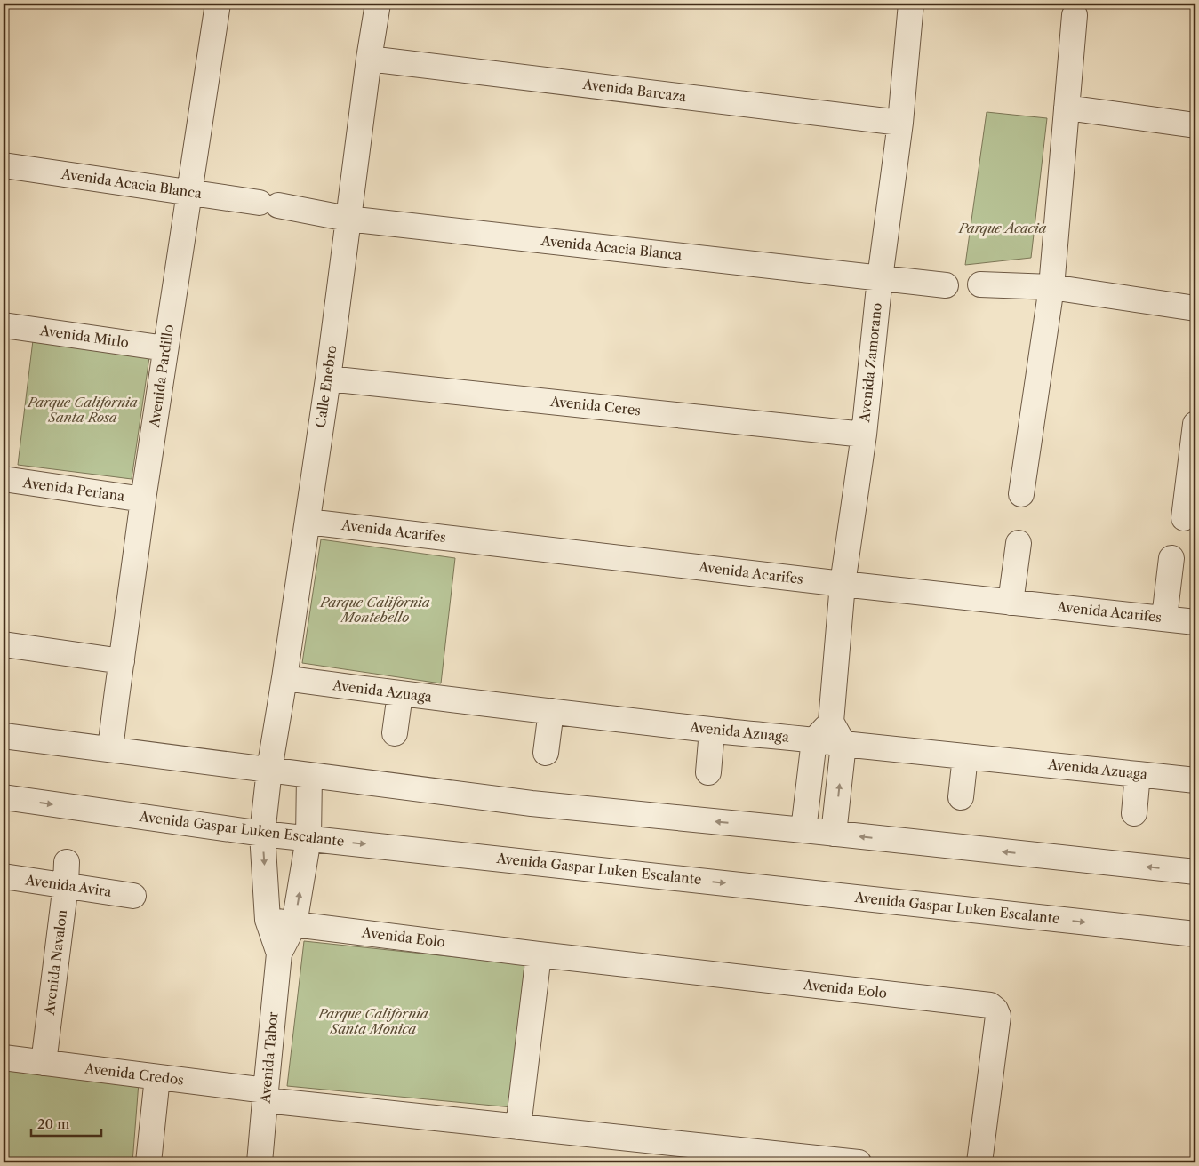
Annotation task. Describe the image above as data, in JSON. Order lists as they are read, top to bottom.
{
  "streets": {
    "street": [
      "Avenida Barcaza",
      "Avenida Acacia Blanca",
      "Avenida Mirlo",
      "Avenida Zamorano",
      "Avenida Pardillo",
      "Calle Enebro",
      "Avenida Ceres",
      "Avenida Periana",
      "Avenida Acarifes",
      "Avenida Azuaga",
      "Avenida Gaspar Luken Escalante",
      "Avenida Avira",
      "Avenida Eolo",
      "Avenida Navalon",
      "Avenida Tabor",
      "Avenida Credos"
    ]
  },
  "crossings": [
    ["Avenida Barcaza", "Avenida Zamorano"],
    ["Avenida Barcaza", "Calle Enebro"],
    ["Avenida Acacia Blanca", "Avenida Zamorano"],
    ["Avenida Acacia Blanca", "Avenida Pardillo"],
    ["Avenida Acacia Blanca", "Calle Enebro"],
    ["Avenida Mirlo", "Avenida Pardillo"],
    ["Avenida Zamorano", "Avenida Ceres"],
    ["Avenida Zamorano", "Avenida Acarifes"],
    ["Avenida Pardillo", "Avenida Periana"],
    ["Calle Enebro", "Avenida Ceres"],
    ["Calle Enebro", "Avenida Acarifes"],
    ["Calle Enebro", "Avenida Azuaga"],
    ["Calle Enebro", "Avenida Tabor"],
    ["Avenida Gaspar Luken Escalante", "Avenida Tabor"],
    ["Avenida Avira", "Avenida Navalon"],
    ["Avenida Eolo", "Avenida Tabor"],
    ["Avenida Navalon", "Avenida Credos"],
    ["Avenida Tabor", "Avenida Credos"]
  ],
  "parks": [
    "Parque Acacia",
    "Parque California Santa Rosa",
    "Parque California Montebello",
    "Parque California Santa Monica"
  ],
  "scale_bar": "20 m"
}
